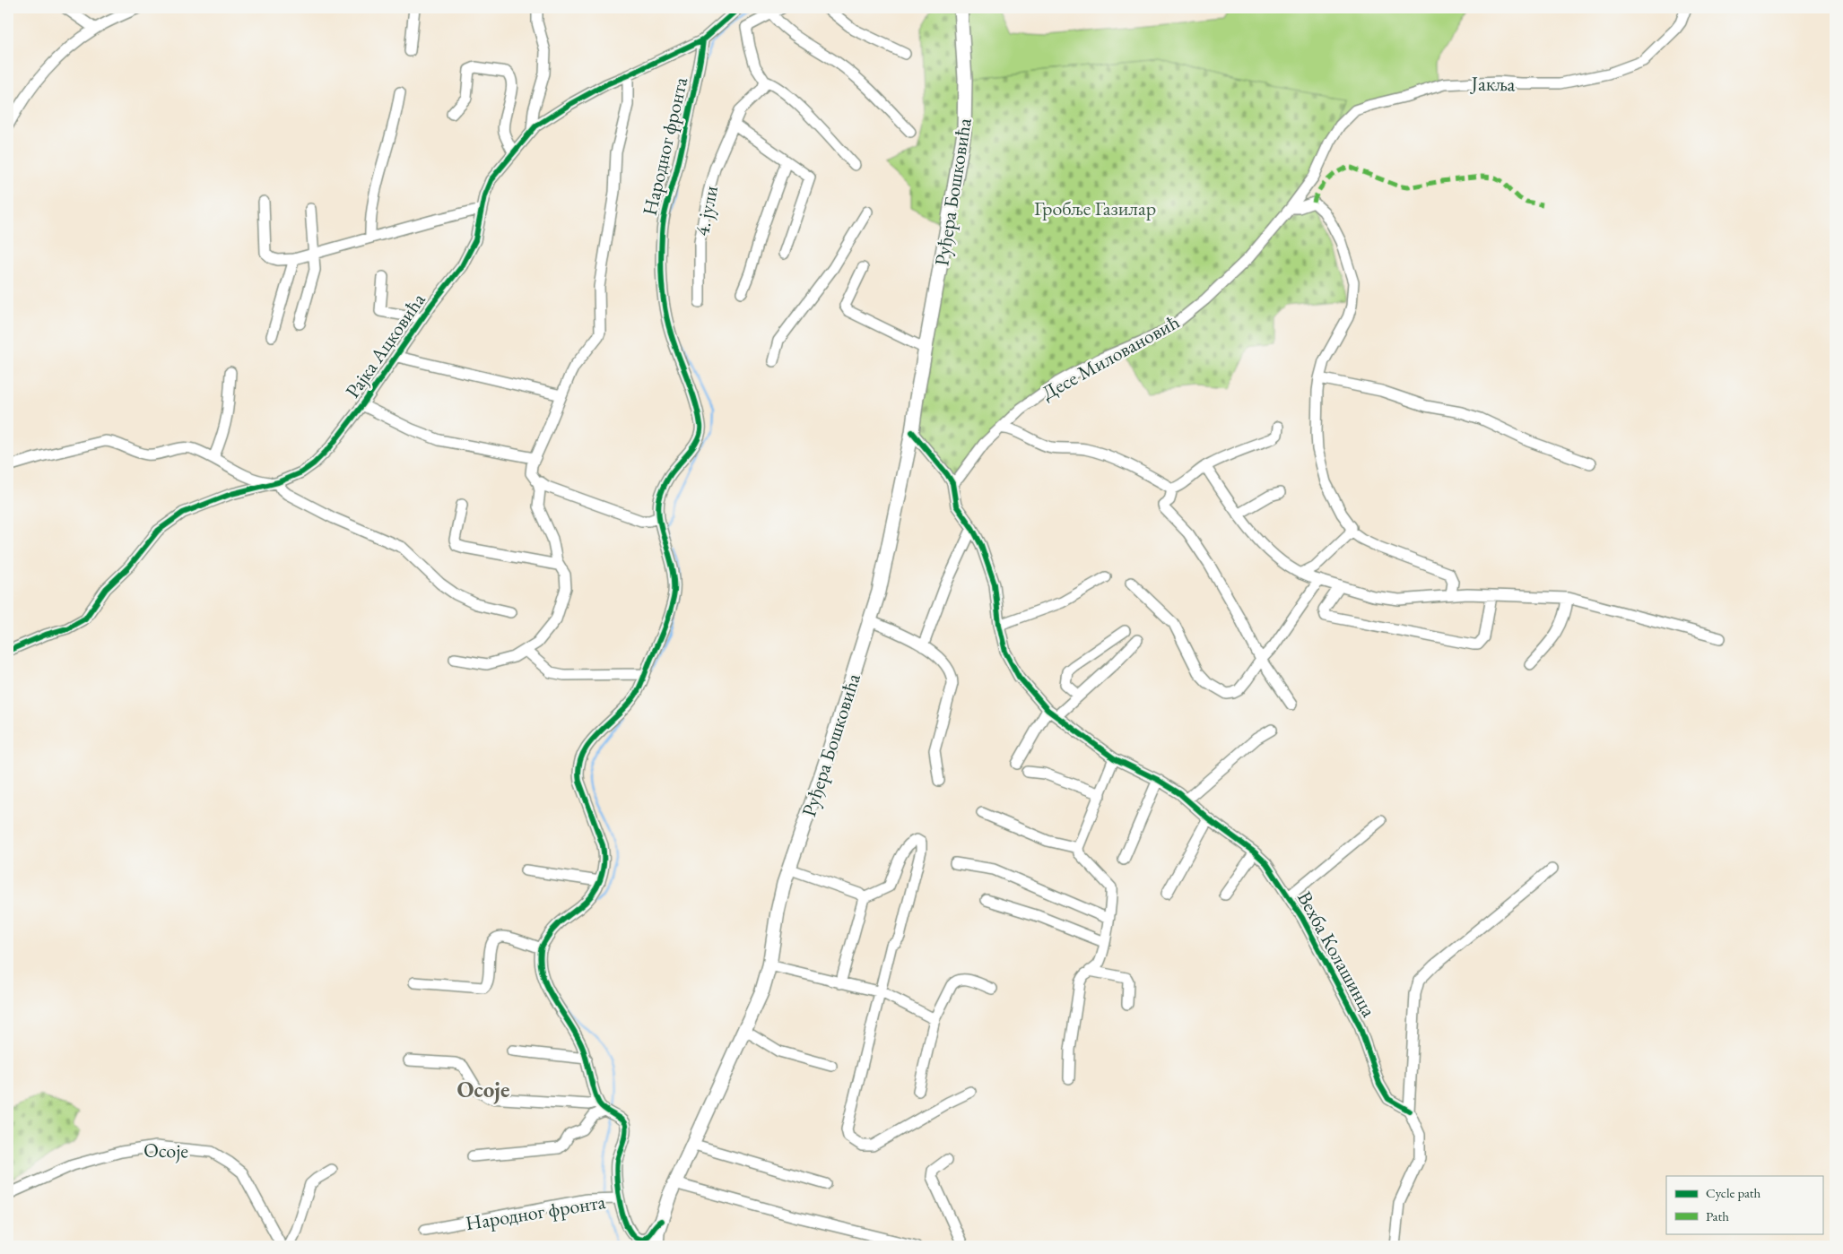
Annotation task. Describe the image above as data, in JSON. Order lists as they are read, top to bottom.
{
  "streets": {
    "main road": ["Руђера Бошковића"],
    "street": [
      "Јакља",
      "Народног фронта",
      "4. јули",
      "Рајка Ацковића",
      "Десе Миловановић",
      "Вехба Колашинца",
      "Осоје"
    ]
  },
  "crossings": [
    ["Јакља", "Десе Миловановић"],
    ["Народног фронта", "Руђера Бошковића"],
    ["Народног фронта", "Рајка Ацковића"],
    ["Десе Миловановић", "Вехба Колашинца"]
  ],
  "districts": ["Осоје"],
  "parks": ["Гробље Газилар"],
  "legend": ["Cycle path", "Path"]
}
